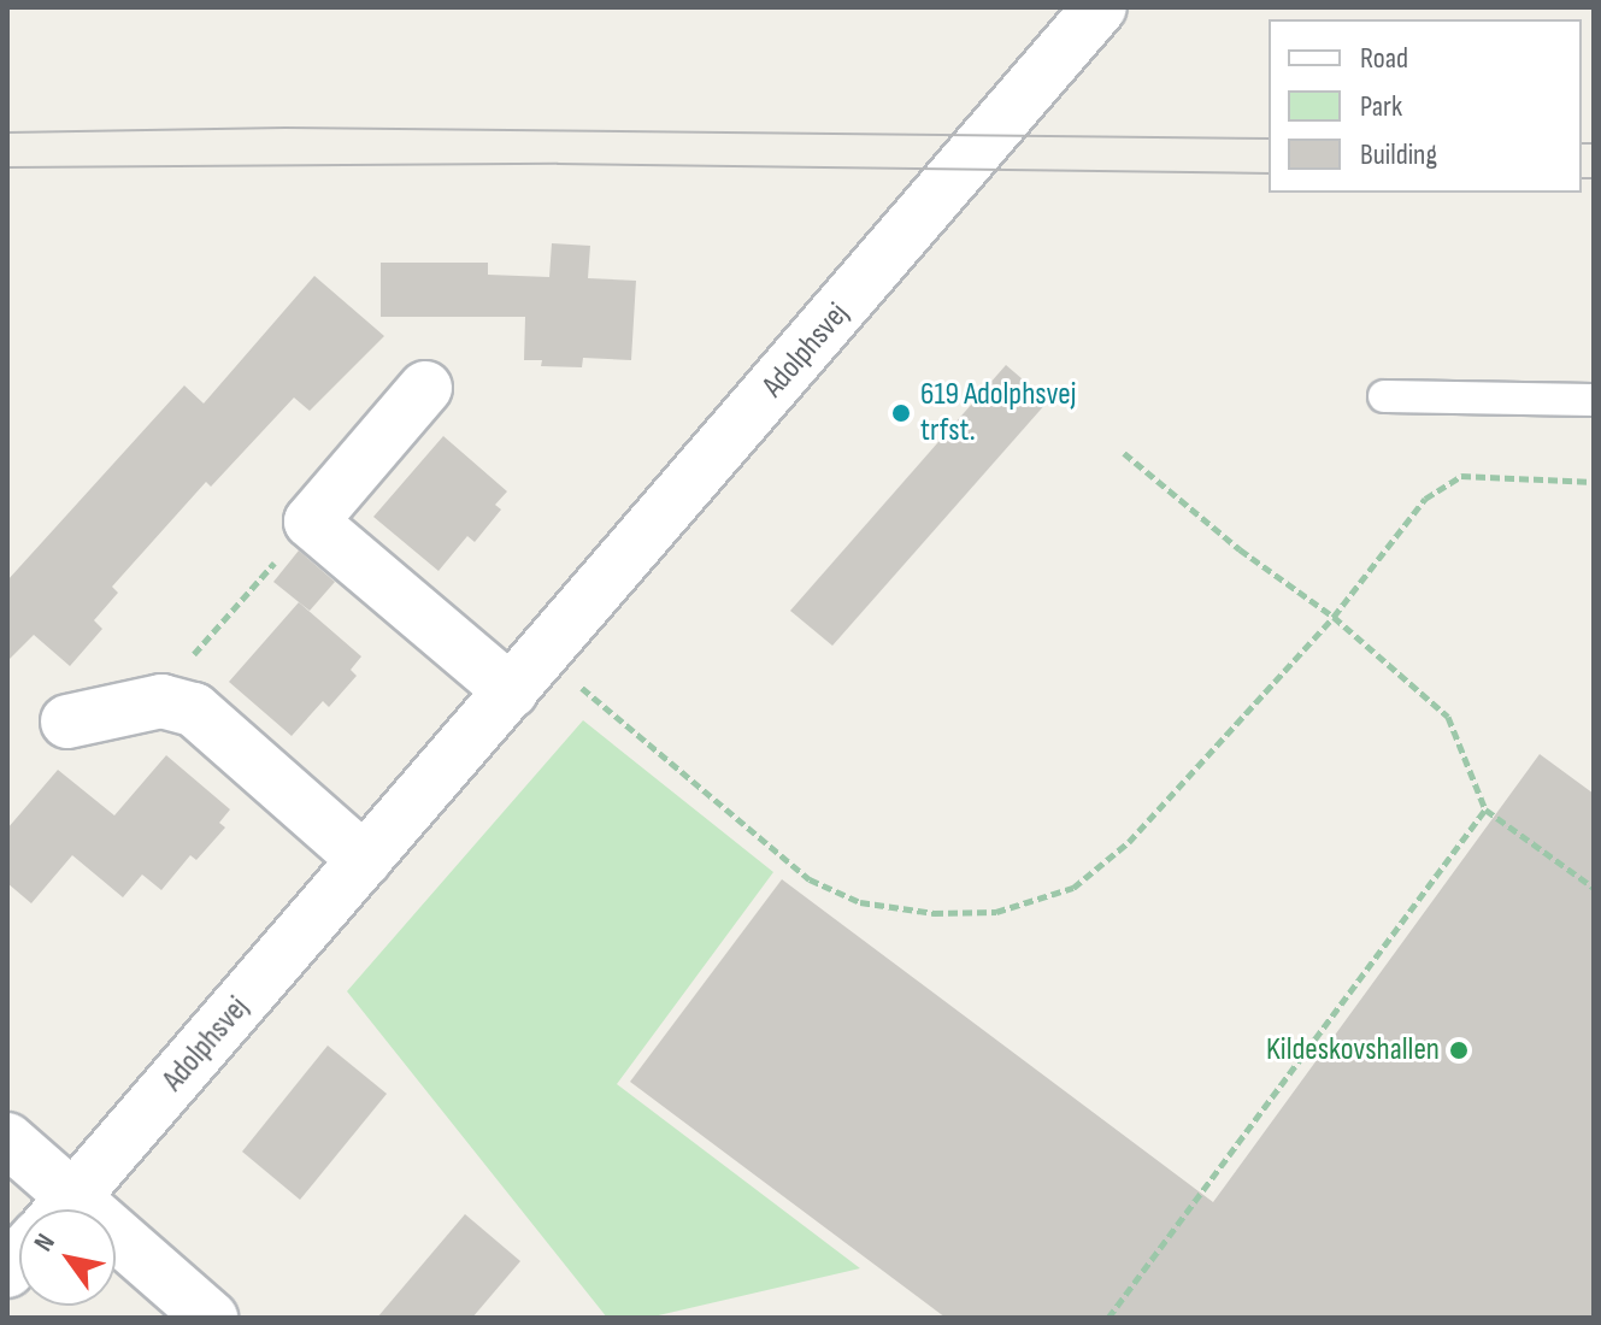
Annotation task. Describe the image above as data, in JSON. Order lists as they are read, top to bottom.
{
  "streets": {
    "street": ["Adolphsvej"]
  },
  "places": ["619 Adolphsvej trfst.", "Kildeskovshallen"],
  "legend": ["Road", "Park", "Building"],
  "north": "top left"
}
